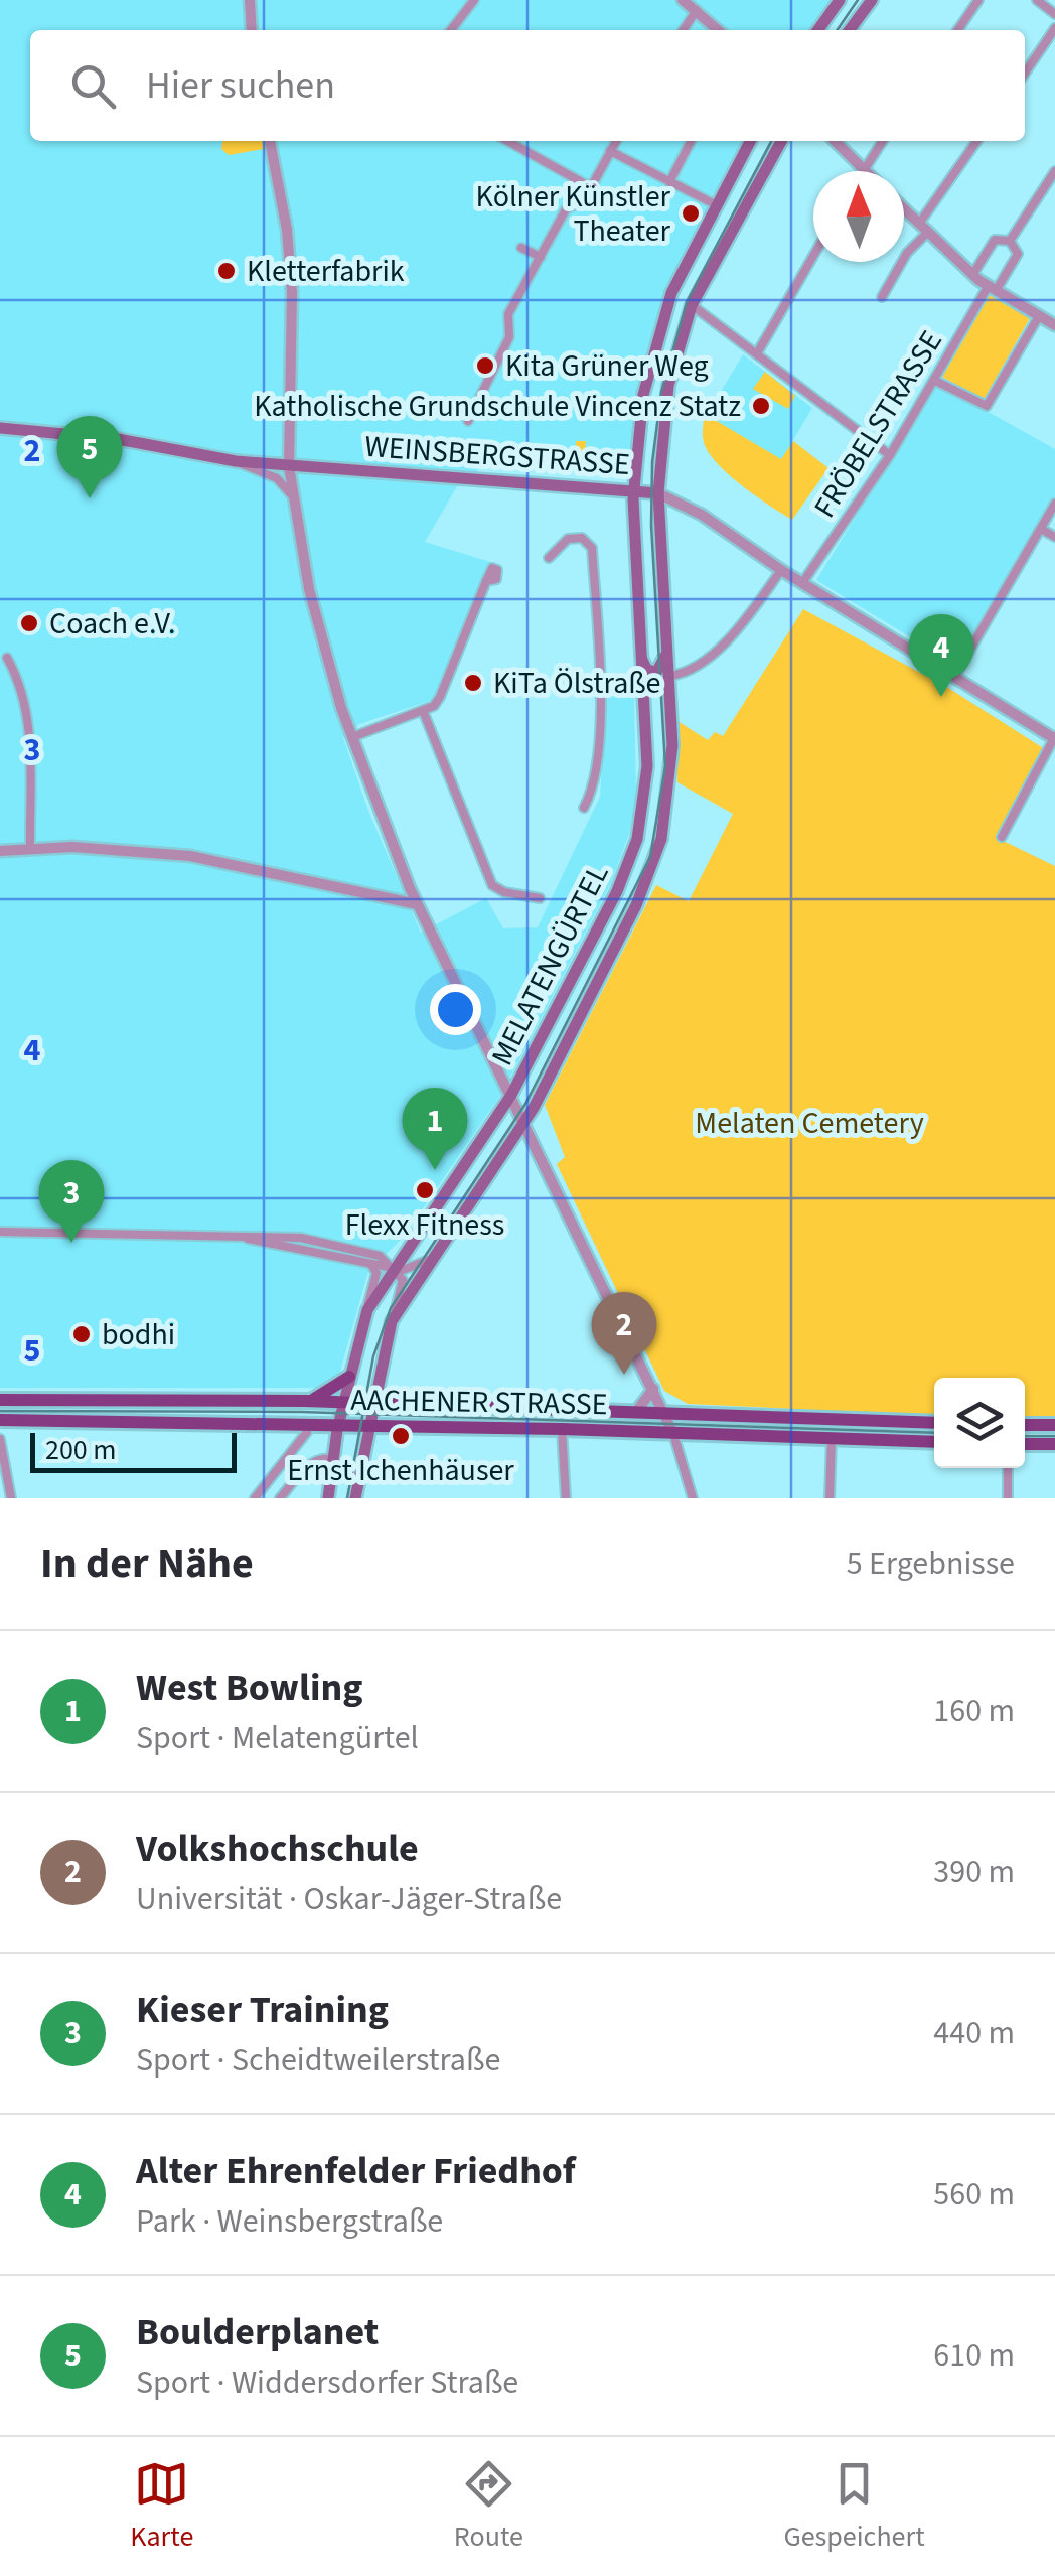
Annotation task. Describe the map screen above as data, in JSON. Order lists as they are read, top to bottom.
{
  "streets": {
    "main road": ["WEINSBERGSTRASSE", "MELATENGÜRTEL", "AACHENER STRASSE"],
    "street": ["FRÖBELSTRASSE"]
  },
  "crossings": [
    ["FRÖBELSTRASSE", "WEINSBERGSTRASSE"],
    ["WEINSBERGSTRASSE", "MELATENGÜRTEL"],
    ["MELATENGÜRTEL", "AACHENER STRASSE"]
  ],
  "parks": ["Melaten Cemetery"],
  "places": [
    "Kölner Künstler Theater",
    "Kletterfabrik",
    "Kita Grüner Weg",
    "Katholische Grundschule Vincenz Statz",
    "Coach e.V.",
    "KiTa Ölstraße",
    "Flexx Fitness",
    "bodhi",
    "Ernst Ichenhäuser"
  ],
  "scale_bar": "200 m",
  "north": "top",
  "page": {
    "search": "Hier suchen",
    "pins": [
      "5",
      "4",
      "1",
      "3",
      "2"
    ],
    "scale": "200 m",
    "heading": ["In der Nähe", "5 Ergebnisse"],
    "list": [
      {
        "mark": "1",
        "name": "West Bowling",
        "note": "Sport · Melatengürtel",
        "value": "160 m"
      },
      {
        "mark": "2",
        "name": "Volkshochschule",
        "note": "Universität · Oskar-Jäger-Straße",
        "value": "390 m"
      },
      {
        "mark": "3",
        "name": "Kieser Training",
        "note": "Sport · Scheidtweilerstraße",
        "value": "440 m"
      },
      {
        "mark": "4",
        "name": "Alter Ehrenfelder Friedhof",
        "note": "Park · Weinsbergstraße",
        "value": "560 m"
      },
      {
        "mark": "5",
        "name": "Boulderplanet",
        "note": "Sport · Widdersdorfer Straße",
        "value": "610 m"
      }
    ],
    "nav": ["Karte", "Route", "Gespeichert"]
  },
  "grid": {
    "rows": [
      "2",
      "3",
      "4",
      "5"
    ]
  }
}
